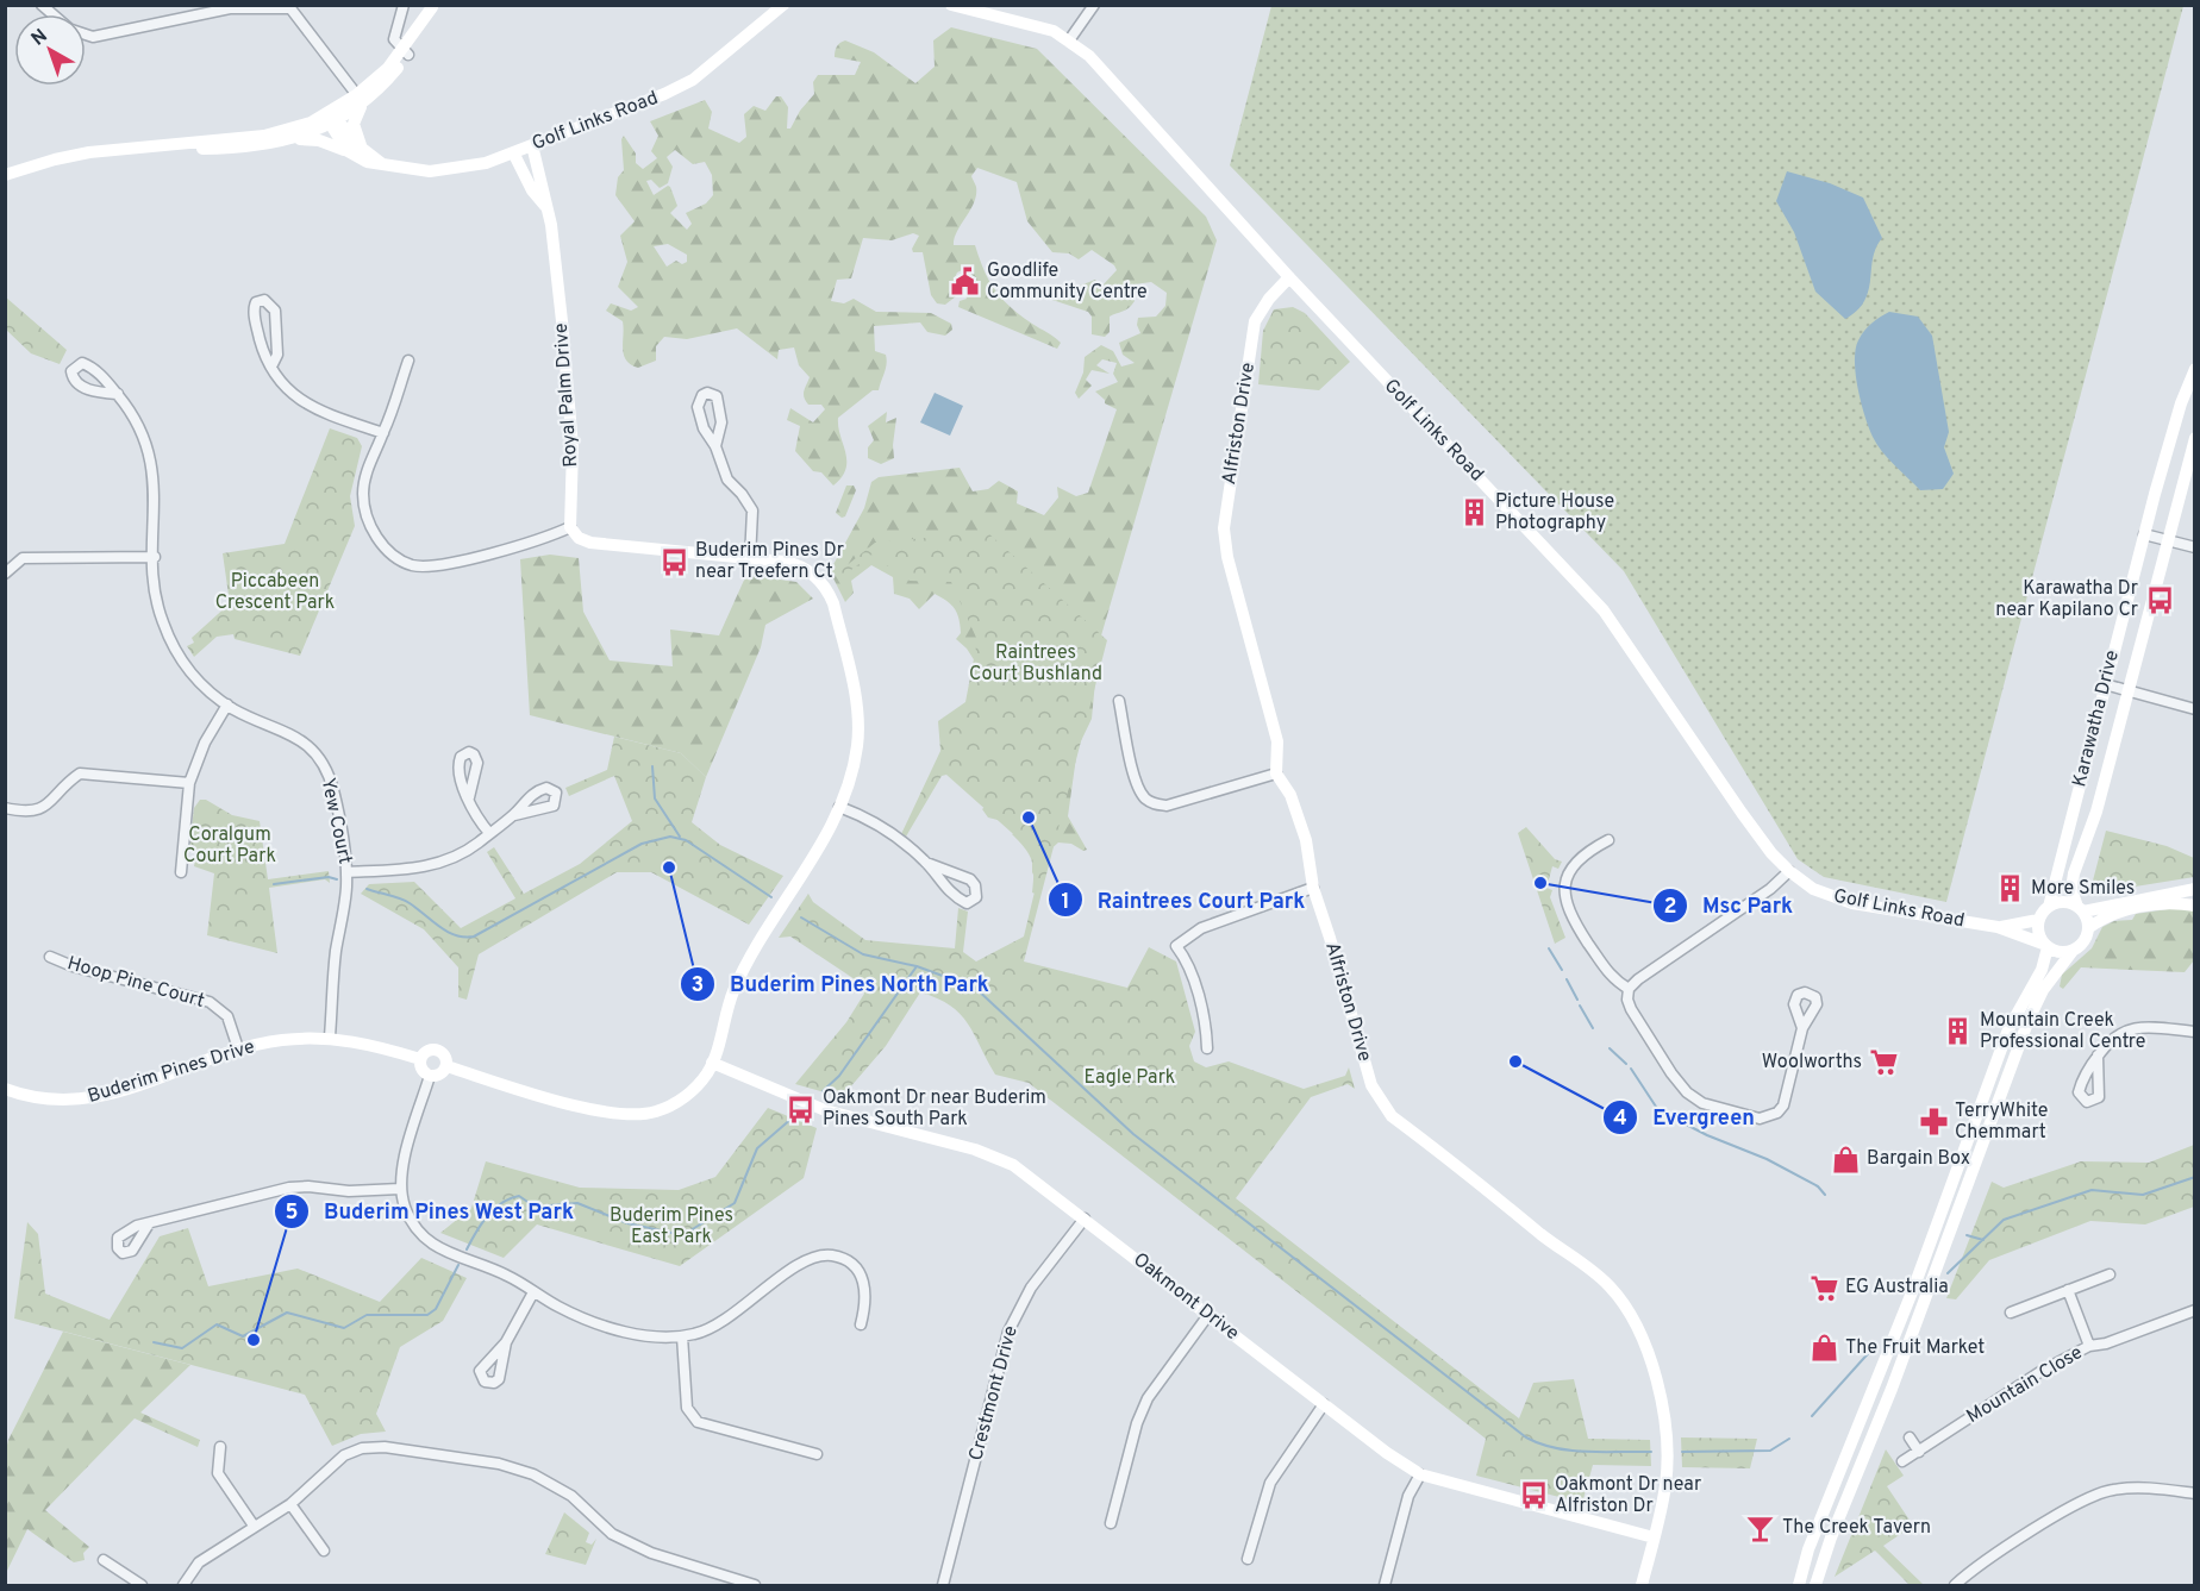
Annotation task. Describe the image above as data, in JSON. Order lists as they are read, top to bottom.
{
  "streets": {
    "main road": [
      "Golf Links Road",
      "Royal Palm Drive",
      "Alfriston Drive",
      "Karawatha Drive",
      "Buderim Pines Drive",
      "Oakmont Drive"
    ],
    "street": [
      "Yew Court",
      "Hoop Pine Court",
      "Mountain Close",
      "Crestmont Drive"
    ]
  },
  "crossings": [
    ["Golf Links Road", "Royal Palm Drive"],
    ["Golf Links Road", "Alfriston Drive"],
    ["Golf Links Road", "Karawatha Drive"],
    ["Alfriston Drive", "Oakmont Drive"],
    ["Yew Court", "Buderim Pines Drive"],
    ["Hoop Pine Court", "Buderim Pines Drive"],
    ["Oakmont Drive", "Crestmont Drive"]
  ],
  "parks": [
    "Piccabeen Crescent Park",
    "Raintrees Court Bushland",
    "Coralgum Court Park",
    "Eagle Park",
    "Buderim Pines East Park"
  ],
  "places": {
    "public building": ["Goodlife Community Centre"],
    "building": ["Picture House Photography", "More Smiles", "Mountain Creek Professional Centre"],
    "bus stop": [
      "Buderim Pines Dr near Treefern Ct",
      "Karawatha Dr near Kapilano Cr",
      "Oakmont Dr near Buderim Pines South Park",
      "Oakmont Dr near Alfriston Dr"
    ],
    "other": [
      "Raintrees Court Park",
      "Buderim Pines North Park",
      "Msc Park",
      "Evergreen",
      "Buderim Pines West Park"
    ],
    "supermarket": ["Woolworths", "EG Australia"],
    "pharmacy": ["TerryWhite Chemmart"],
    "shop": ["Bargain Box", "The Fruit Market"],
    "bar": ["The Creek Tavern"]
  },
  "north": "top left"
}
